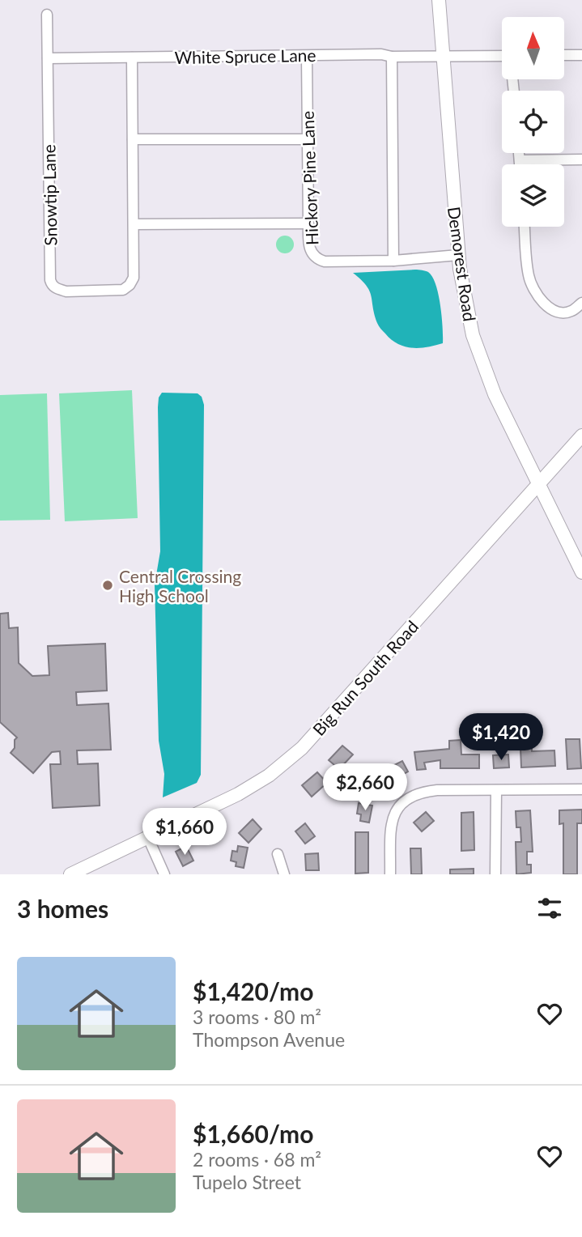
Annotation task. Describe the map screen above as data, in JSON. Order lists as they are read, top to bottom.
{
  "streets": {
    "street": [
      "White Spruce Lane",
      "Hickory Pine Lane",
      "Snowtip Lane",
      "Demorest Road",
      "Big Run South Road"
    ]
  },
  "crossings": [
    ["White Spruce Lane", "Hickory Pine Lane"],
    ["White Spruce Lane", "Snowtip Lane"],
    ["White Spruce Lane", "Demorest Road"],
    ["Hickory Pine Lane", "Demorest Road"],
    ["Demorest Road", "Big Run South Road"]
  ],
  "places": ["Central Crossing High School"],
  "north": "top",
  "page": {
    "price": ["$1,420", "$2,660", "$1,660"],
    "heading": "3 homes",
    "list": [
      {
        "name": "$1,420/mo",
        "note": "3 rooms · 80 m² · Thompson Avenue"
      },
      {
        "name": "$1,660/mo",
        "note": "2 rooms · 68 m² · Tupelo Street"
      }
    ]
  }
}
